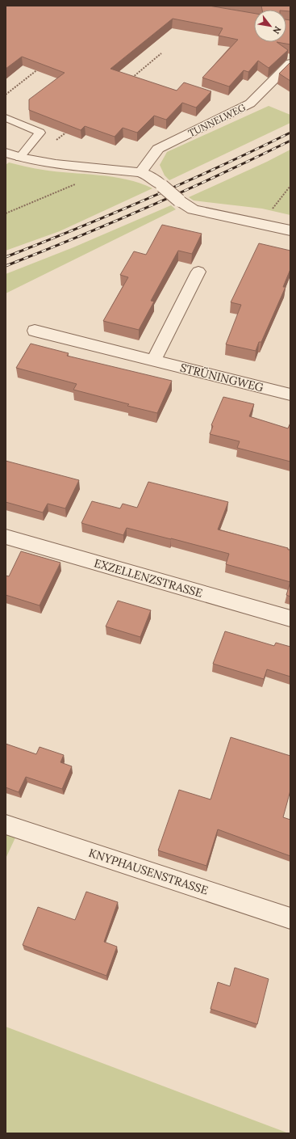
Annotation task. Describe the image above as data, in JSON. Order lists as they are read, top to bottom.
{
  "streets": {
    "street": [
      "TUNNELWEG",
      "STRÜNINGWEG",
      "EXZELLENZSTRASSE",
      "KNYPHAUSENSTRASSE"
    ]
  },
  "north": "bottom right"
}
